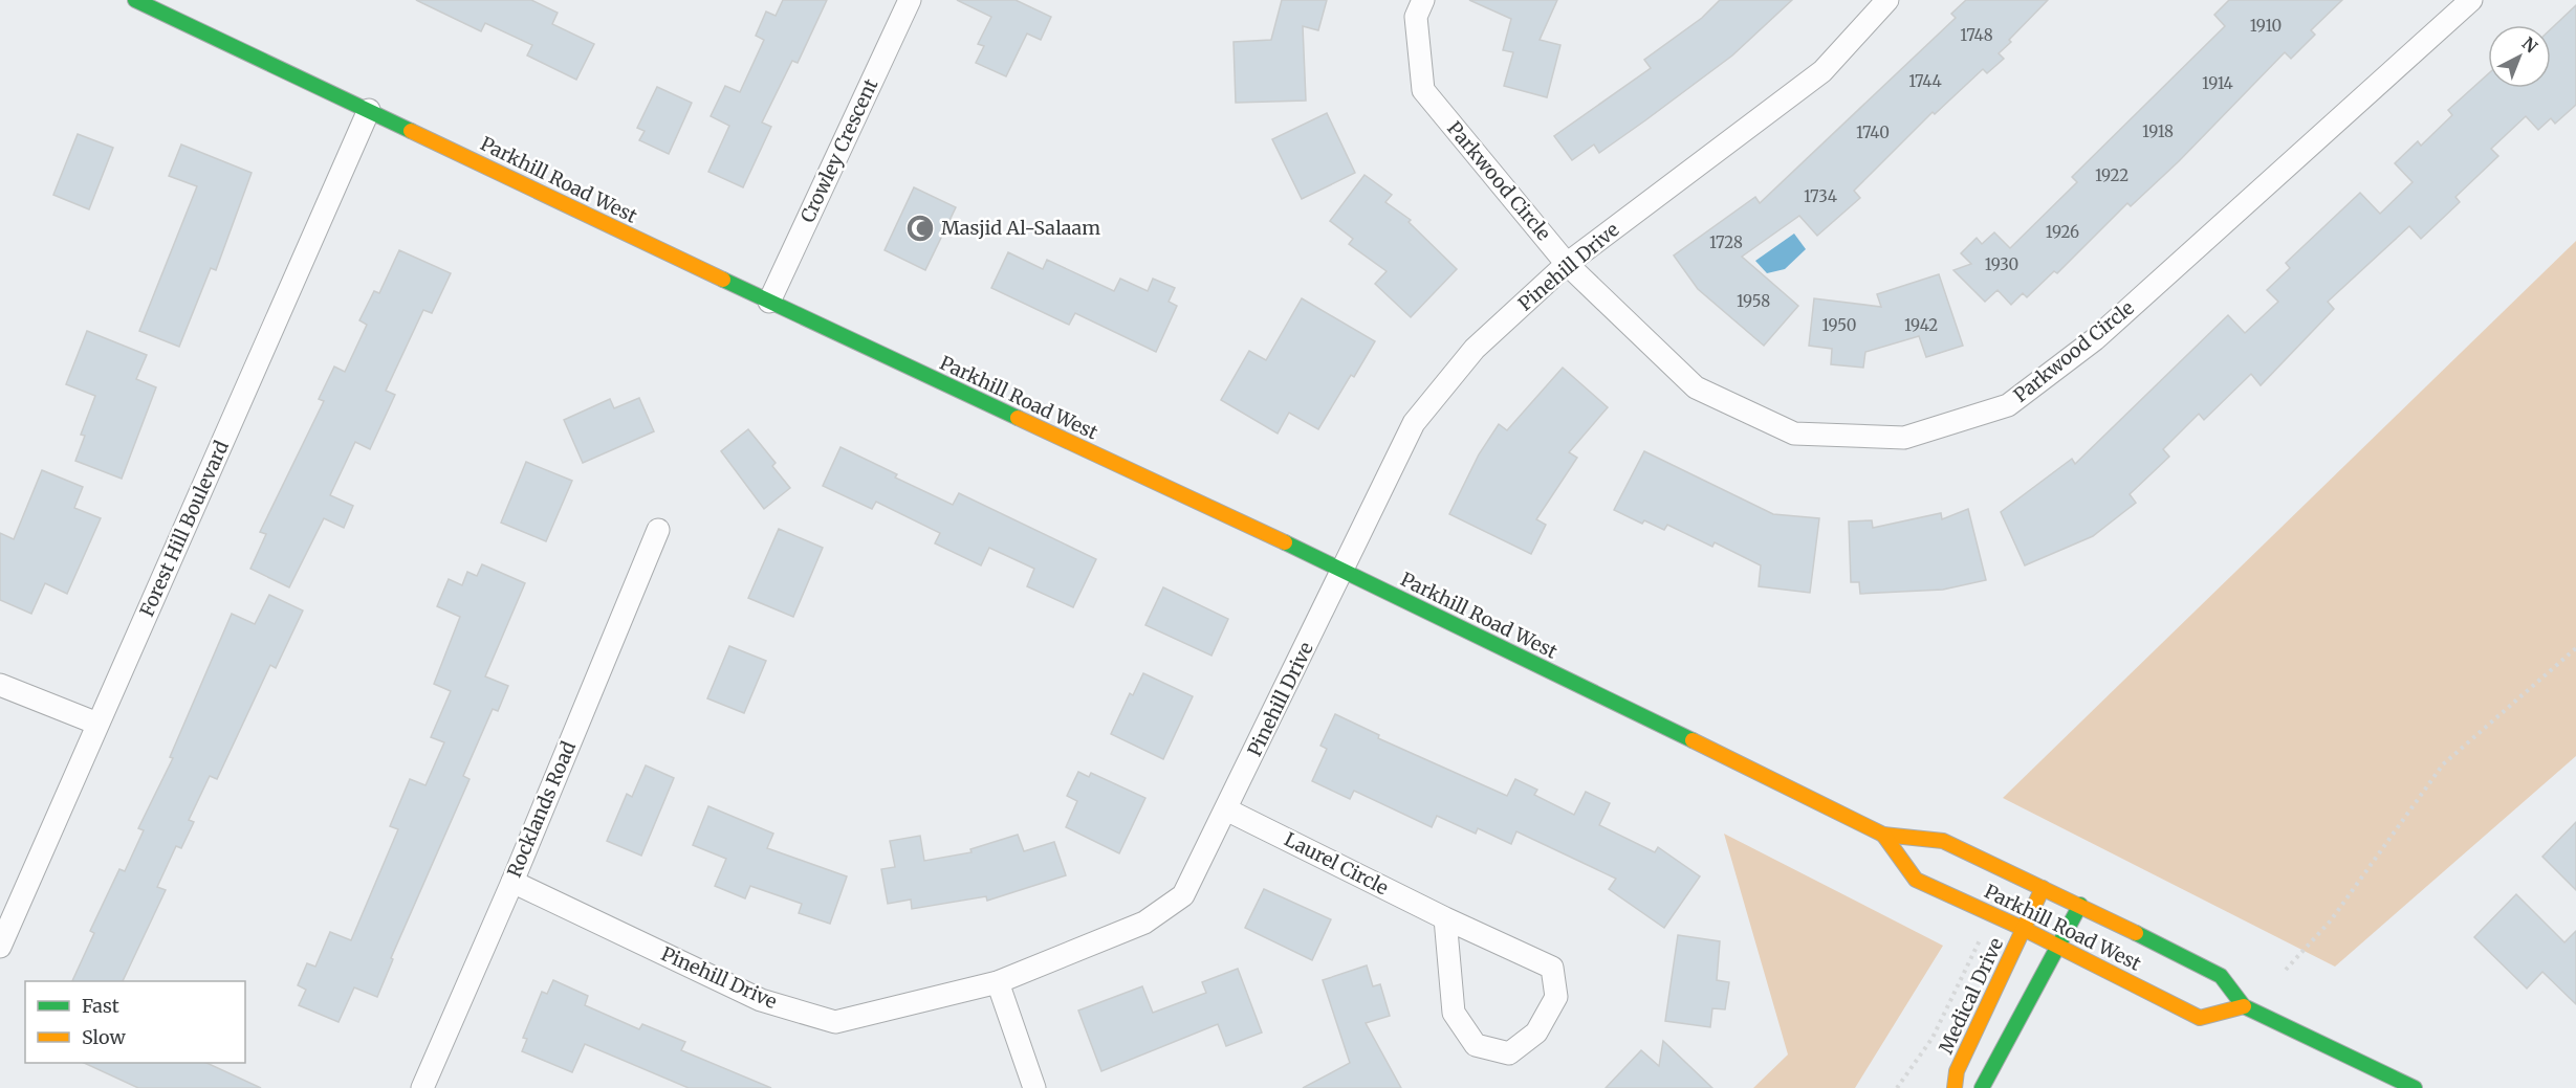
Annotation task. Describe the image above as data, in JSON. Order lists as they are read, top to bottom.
{
  "streets": {
    "main road": ["Parkhill Road West", "Medical Drive"],
    "street": [
      "Crowley Crescent",
      "Parkwood Circle",
      "Pinehill Drive",
      "Forest Hill Boulevard",
      "Rocklands Road",
      "Laurel Circle"
    ]
  },
  "crossings": [
    ["Crowley Crescent", "Parkhill Road West"],
    ["Parkhill Road West", "Pinehill Drive"],
    ["Parkhill Road West", "Forest Hill Boulevard"],
    ["Parkhill Road West", "Medical Drive"],
    ["Parkwood Circle", "Pinehill Drive"],
    ["Pinehill Drive", "Rocklands Road"],
    ["Pinehill Drive", "Laurel Circle"]
  ],
  "places": {
    "mosque": ["Masjid Al-Salaam"]
  },
  "house_numbers": [
    "1910",
    "1748",
    "1744",
    "1914",
    "1918",
    "1740",
    "1922",
    "1734",
    "1926",
    "1728",
    "1930",
    "1958",
    "1950",
    "1942"
  ],
  "legend": ["Fast", "Slow"],
  "north": "top right"
}
